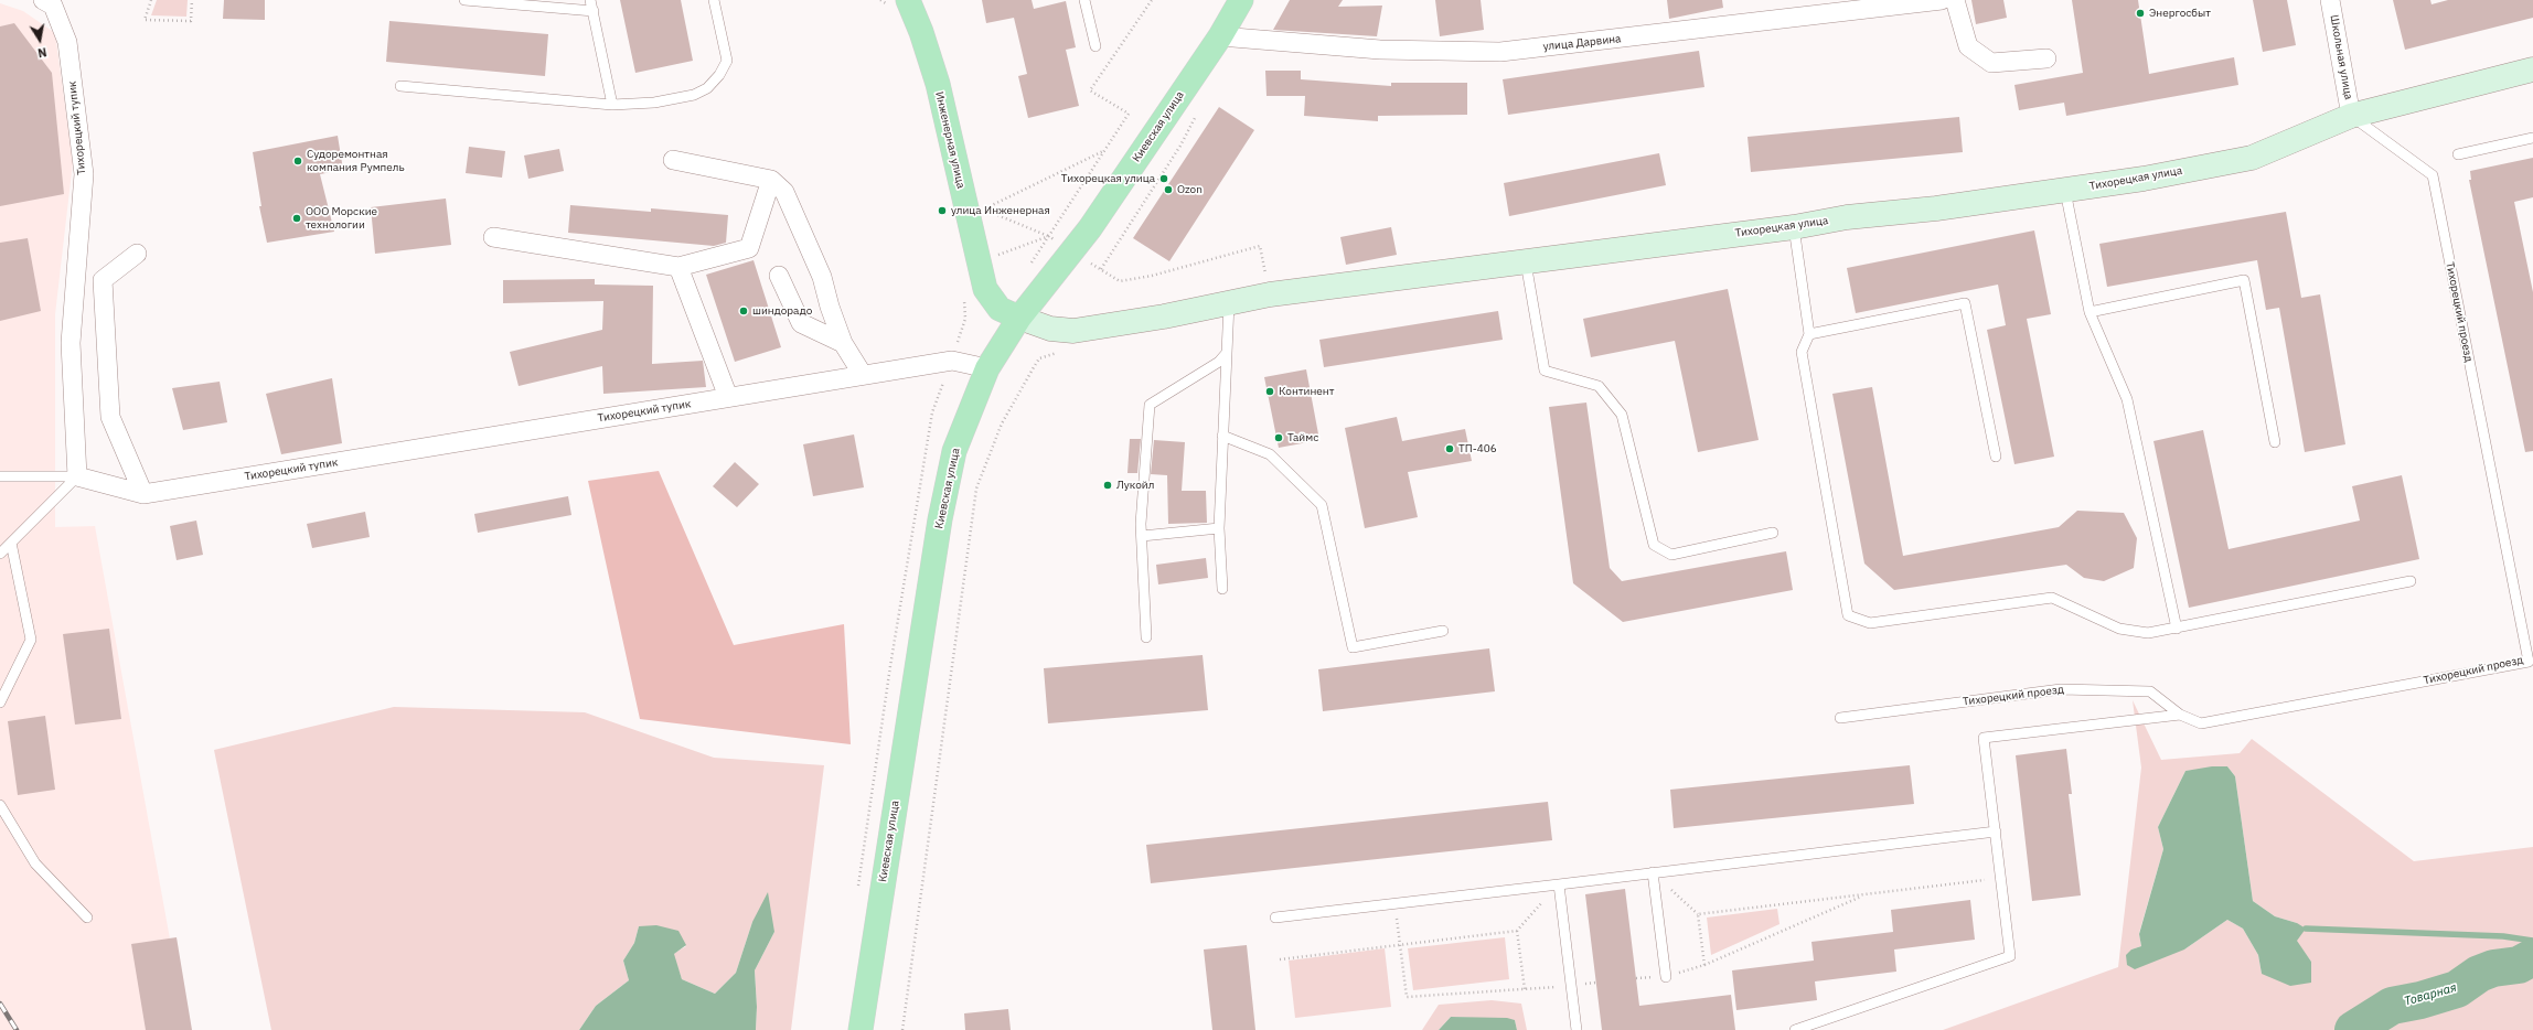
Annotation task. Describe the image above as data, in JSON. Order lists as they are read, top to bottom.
{
  "streets": {
    "main road": ["Киевская улица", "Инженерная улица"],
    "street": [
      "улица Дарвина",
      "Школьная улица",
      "Тихорецкий тупик",
      "Тихорецкая улица"
    ],
    "lane": ["Тихорецкий проезд"]
  },
  "crossings": [
    ["улица Дарвина", "Киевская улица"],
    ["Школьная улица", "Тихорецкая улица"],
    ["Школьная улица", "Тихорецкий проезд"],
    ["Киевская улица", "Тихорецкий тупик"],
    ["Киевская улица", "Инженерная улица"],
    ["Киевская улица", "Тихорецкая улица"],
    ["Инженерная улица", "Тихорецкая улица"],
    ["Тихорецкая улица", "Тихорецкий проезд"]
  ],
  "water": ["Товарная"],
  "places": [
    "Энергосбыт",
    "Судоремонтная компания Румпель",
    "Тихорецкая улица",
    "Ozon",
    "улица Инженерная",
    "ООО Морские технологии",
    "шиндорадо",
    "Континент",
    "Таймс",
    "ТП-406",
    "Лукойл"
  ],
  "north": "bottom"
}
